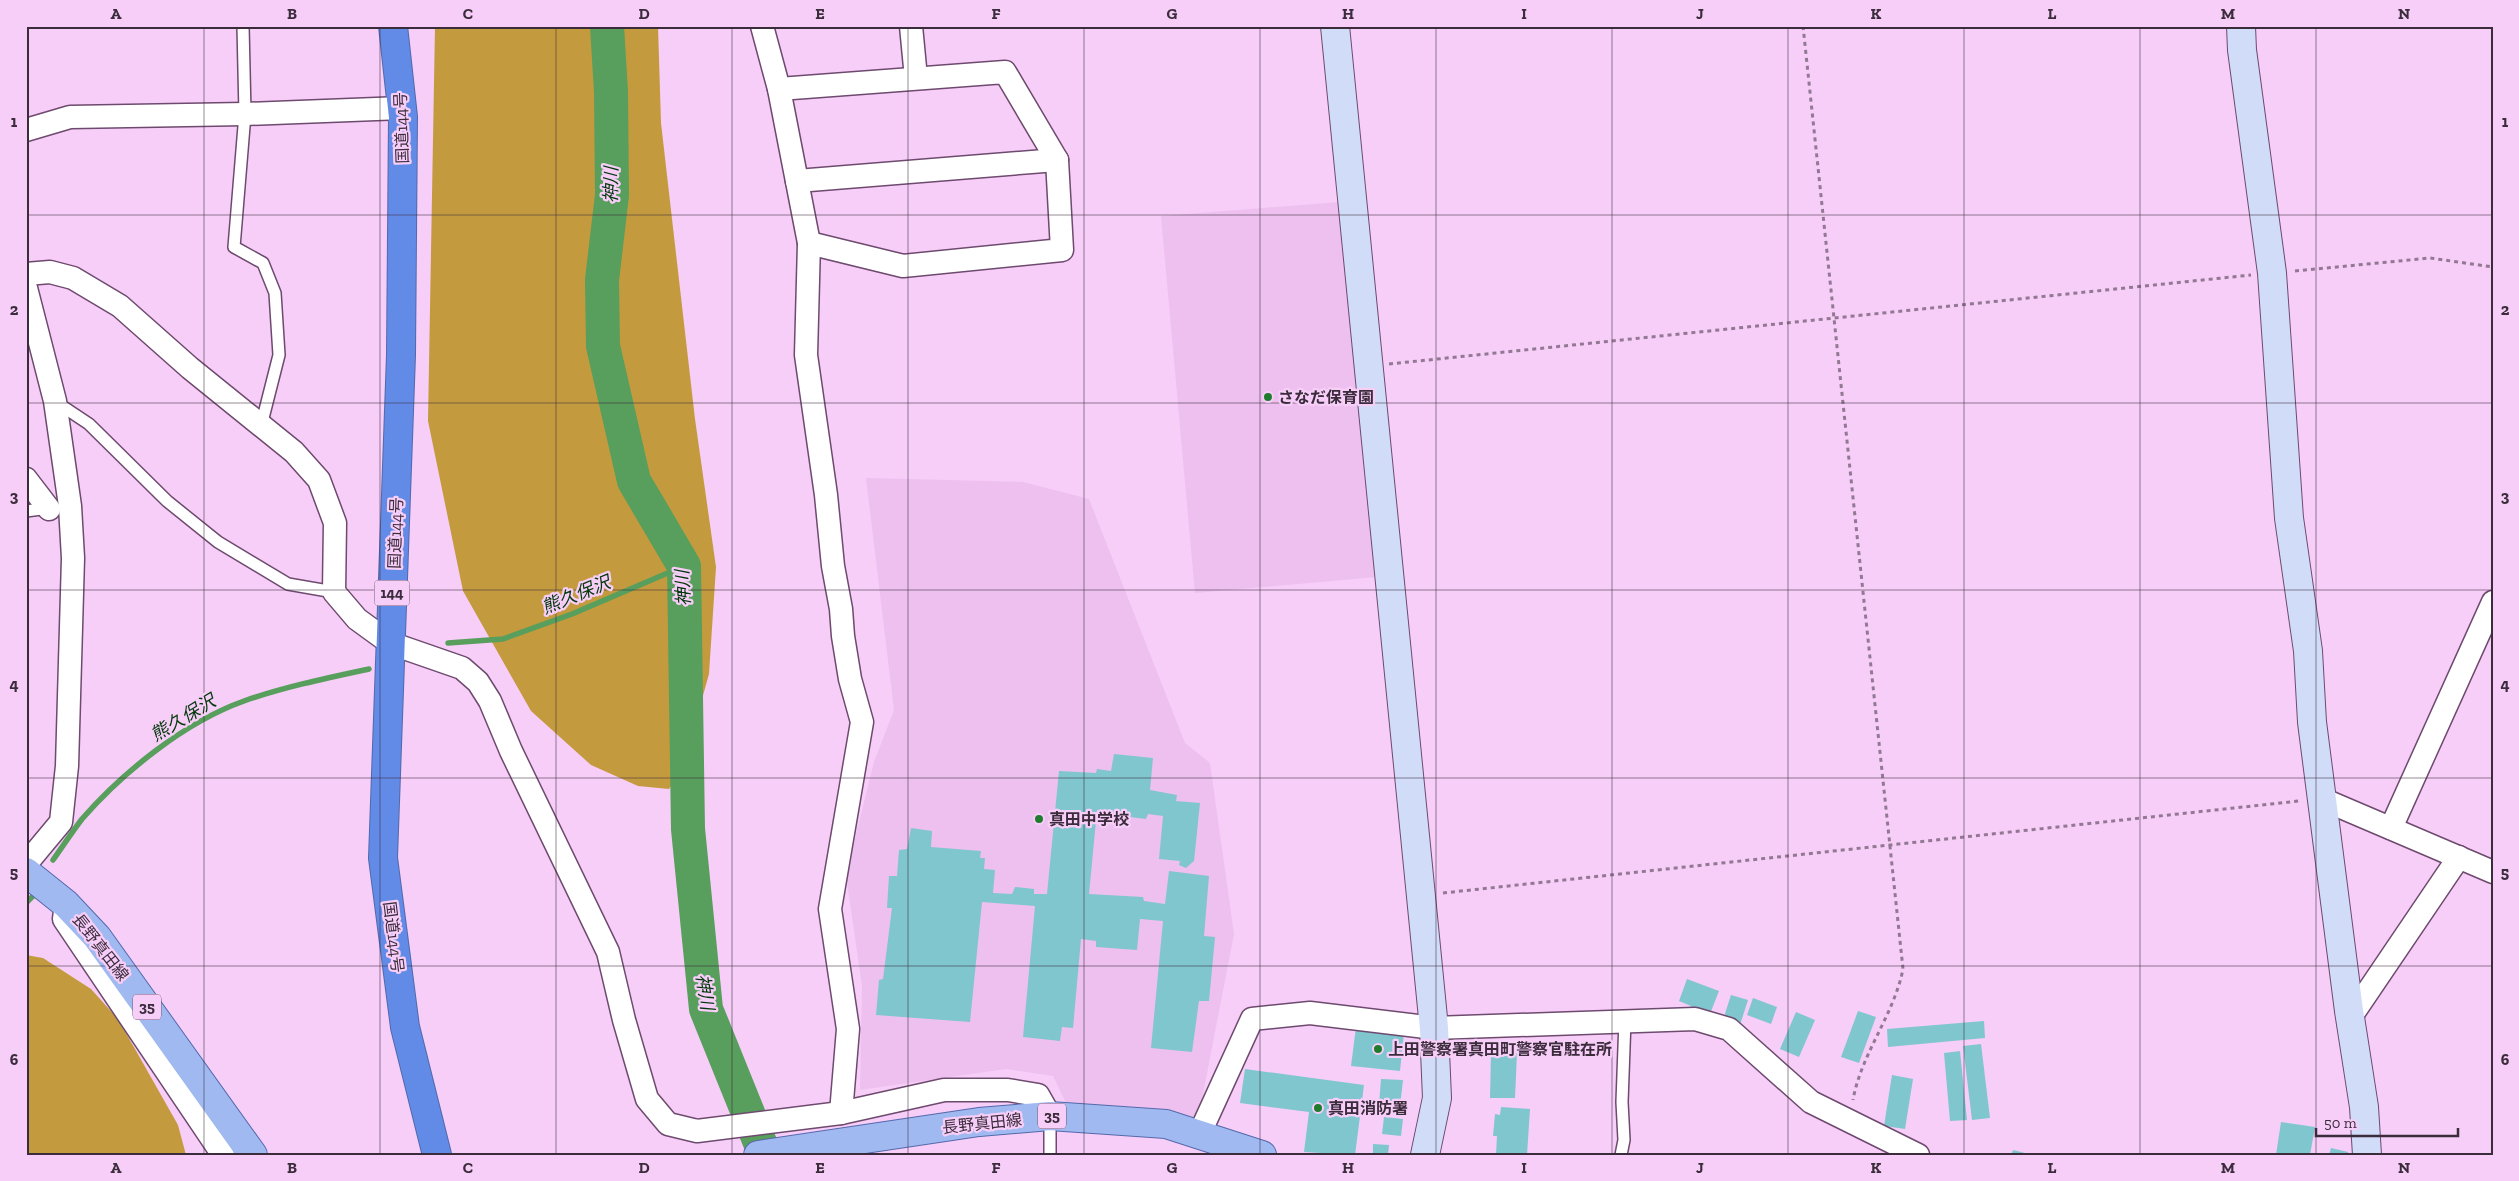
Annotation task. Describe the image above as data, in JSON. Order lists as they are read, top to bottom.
{
  "streets": {
    "highway": ["国道144号", "144"],
    "main road": ["長野真田線", "35"]
  },
  "water": ["神川", "熊久保沢"],
  "places": [
    "さなだ保育園",
    "真田中学校",
    "上田警察署真田町警察官駐在所",
    "真田消防署"
  ],
  "scale_bar": "50 m",
  "grid": {
    "columns": [
      "A",
      "B",
      "C",
      "D",
      "E",
      "F",
      "G",
      "H",
      "I",
      "J",
      "K",
      "L",
      "M",
      "N"
    ],
    "rows": [
      "1",
      "2",
      "3",
      "4",
      "5",
      "6"
    ]
  }
}
